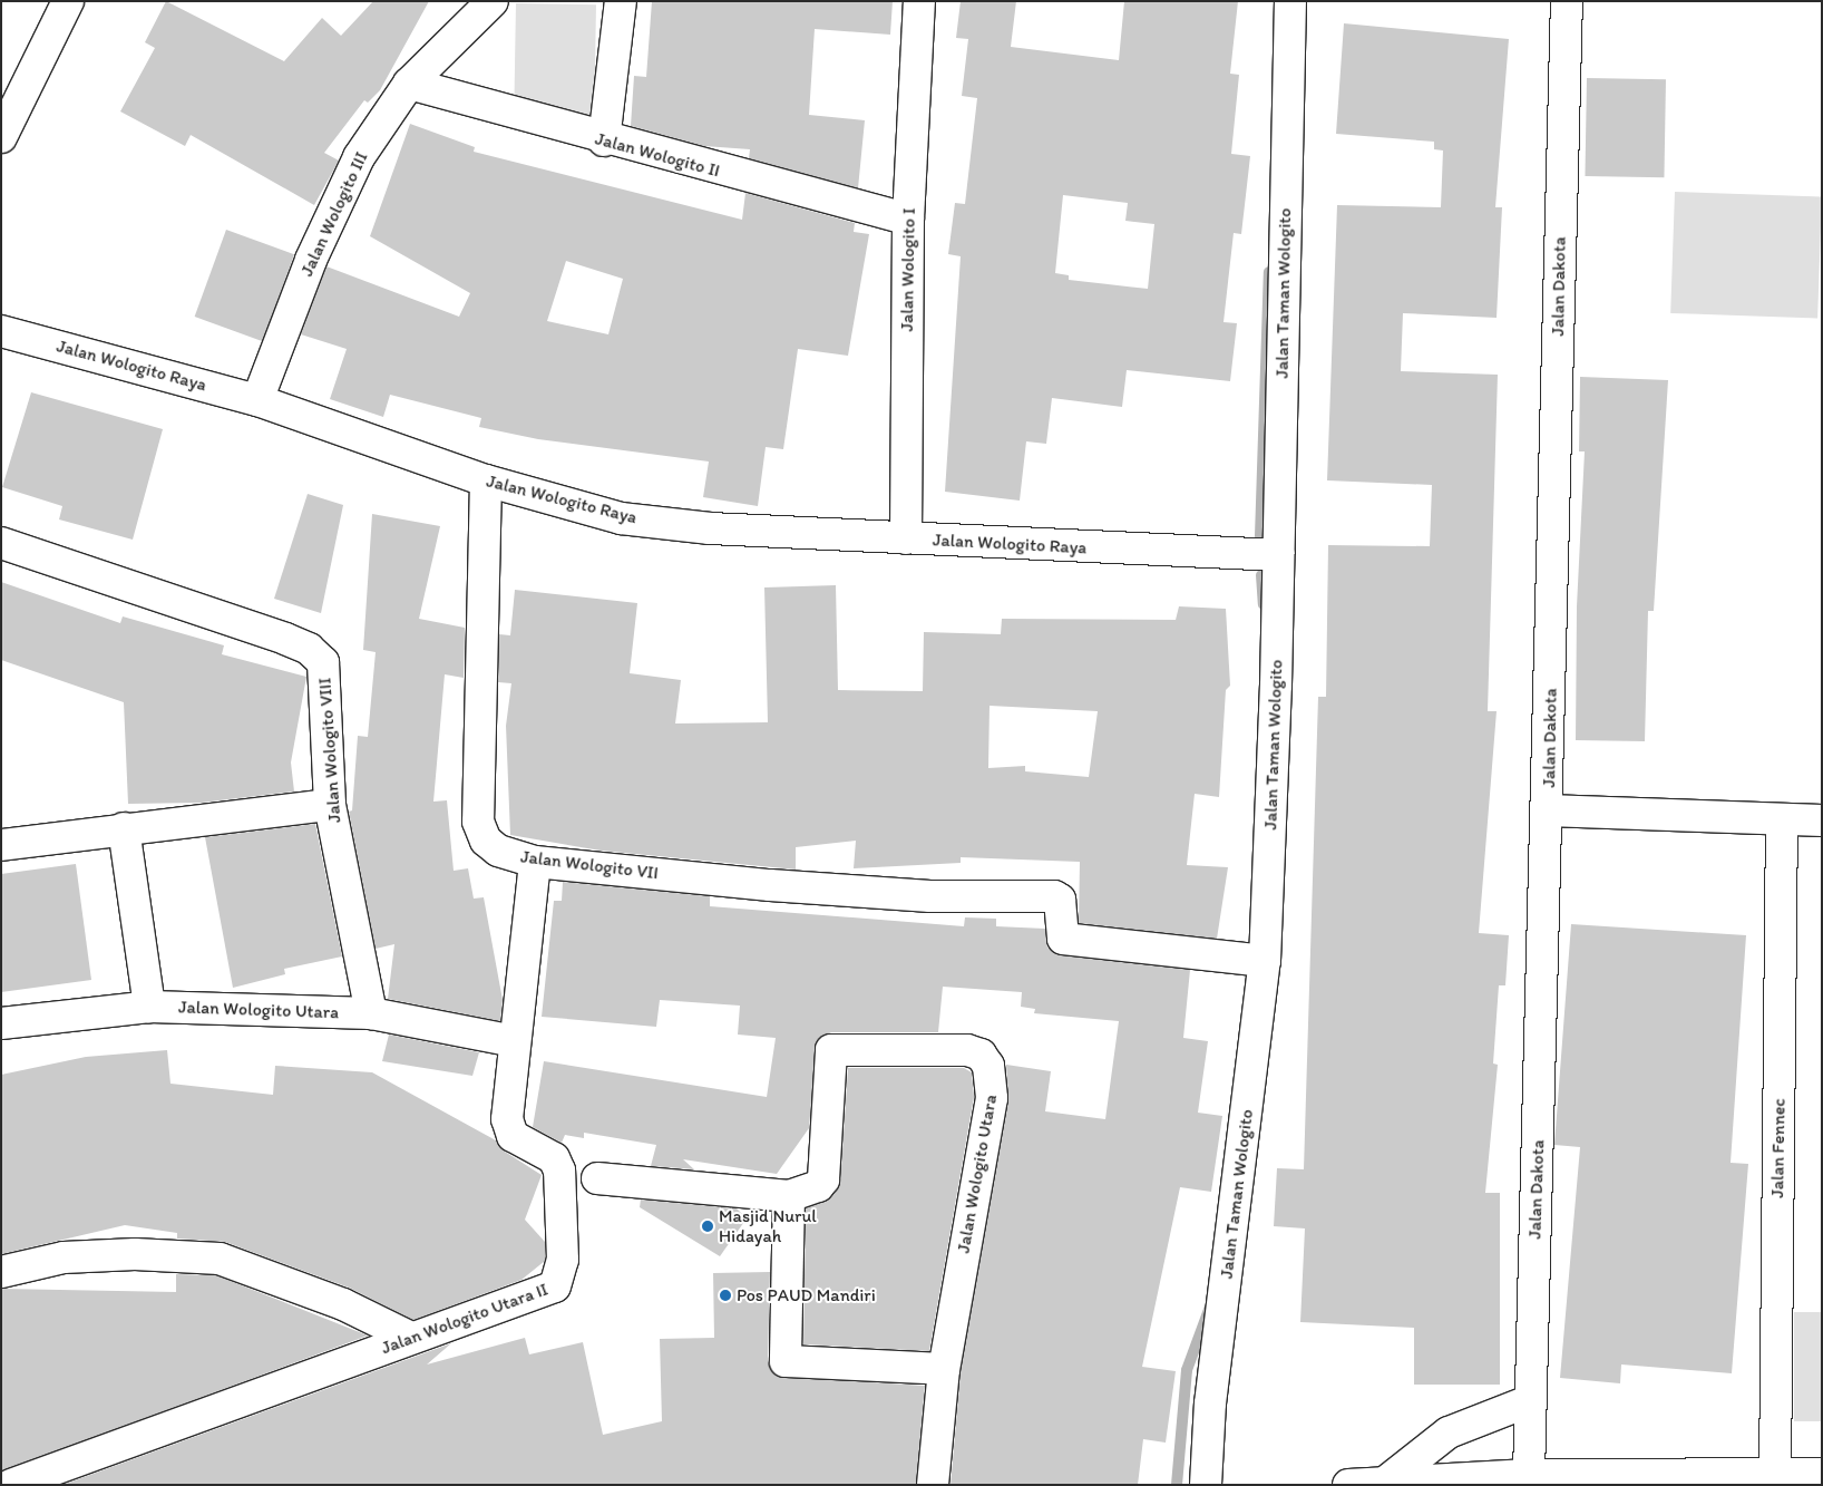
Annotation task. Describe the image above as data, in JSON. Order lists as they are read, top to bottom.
{
  "streets": {
    "street": [
      "Jalan Wologito II",
      "Jalan Wologito III",
      "Jalan Wologito I",
      "Jalan Dakota",
      "Jalan Taman Wologito",
      "Jalan Wologito Raya",
      "Jalan Wologito VIII",
      "Jalan Wologito VII",
      "Jalan Wologito Utara",
      "Jalan Fennec",
      "Jalan Wologito Utara II"
    ]
  },
  "crossings": [
    ["Jalan Wologito II", "Jalan Wologito III"],
    ["Jalan Wologito II", "Jalan Wologito I"],
    ["Jalan Wologito III", "Jalan Wologito Raya"],
    ["Jalan Wologito I", "Jalan Wologito Raya"],
    ["Jalan Taman Wologito", "Jalan Wologito Raya"],
    ["Jalan Taman Wologito", "Jalan Wologito VII"],
    ["Jalan Wologito Raya", "Jalan Wologito VII"],
    ["Jalan Wologito VIII", "Jalan Wologito Utara"],
    ["Jalan Wologito VII", "Jalan Wologito Utara II"],
    ["Jalan Wologito Utara", "Jalan Wologito Utara II"]
  ],
  "places": ["Masjid Nurul Hidayah", "Pos PAUD Mandiri"]
}
